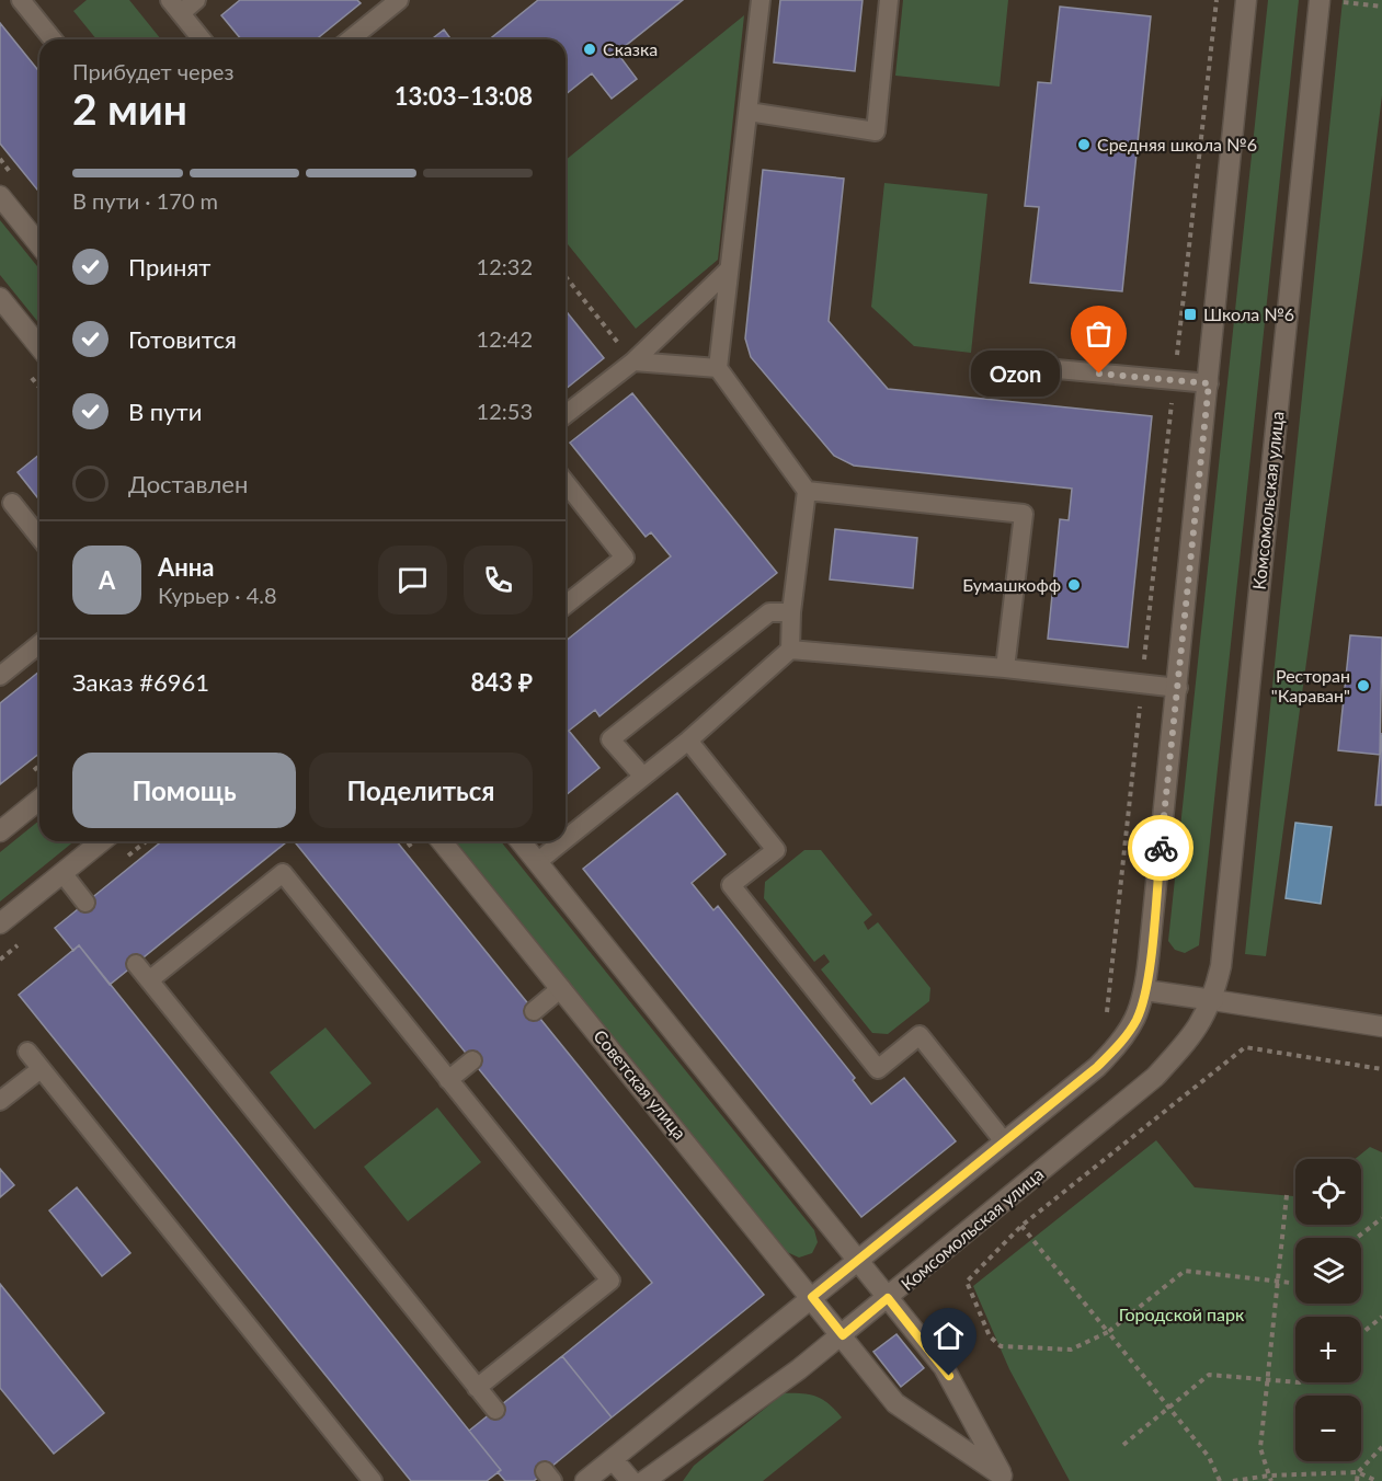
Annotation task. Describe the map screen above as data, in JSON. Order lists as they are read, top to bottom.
{
  "streets": {
    "street": ["Комсомольская улица", "Советская улица"]
  },
  "crossings": [
    ["Комсомольская улица", "Советская улица"]
  ],
  "parks": ["Городской парк"],
  "places": {
    "other": [
      "Сказка",
      "Средняя школа №6",
      "Ozon",
      "Бумашкофф",
      "Ресторан \"Караван\""
    ],
    "transit": ["Школа №6"]
  },
  "page": {
    "heading": ["2 мин", "Прибудет через", "13:03–13:08"],
    "panel": [
      "Анна",
      "Курьер · 4.8",
      "Заказ #6961",
      "843 ₽"
    ],
    "bar": "В пути · 170 m",
    "list": [
      ["Принят", "12:32"],
      ["Готовится", "12:42"],
      ["В пути", "12:53"],
      "Доставлен"
    ],
    "bubble": "Ozon",
    "round": "А",
    "buttons": ["Помощь", "Поделиться"],
    "map_buttons": ["+", "−"]
  }
}
